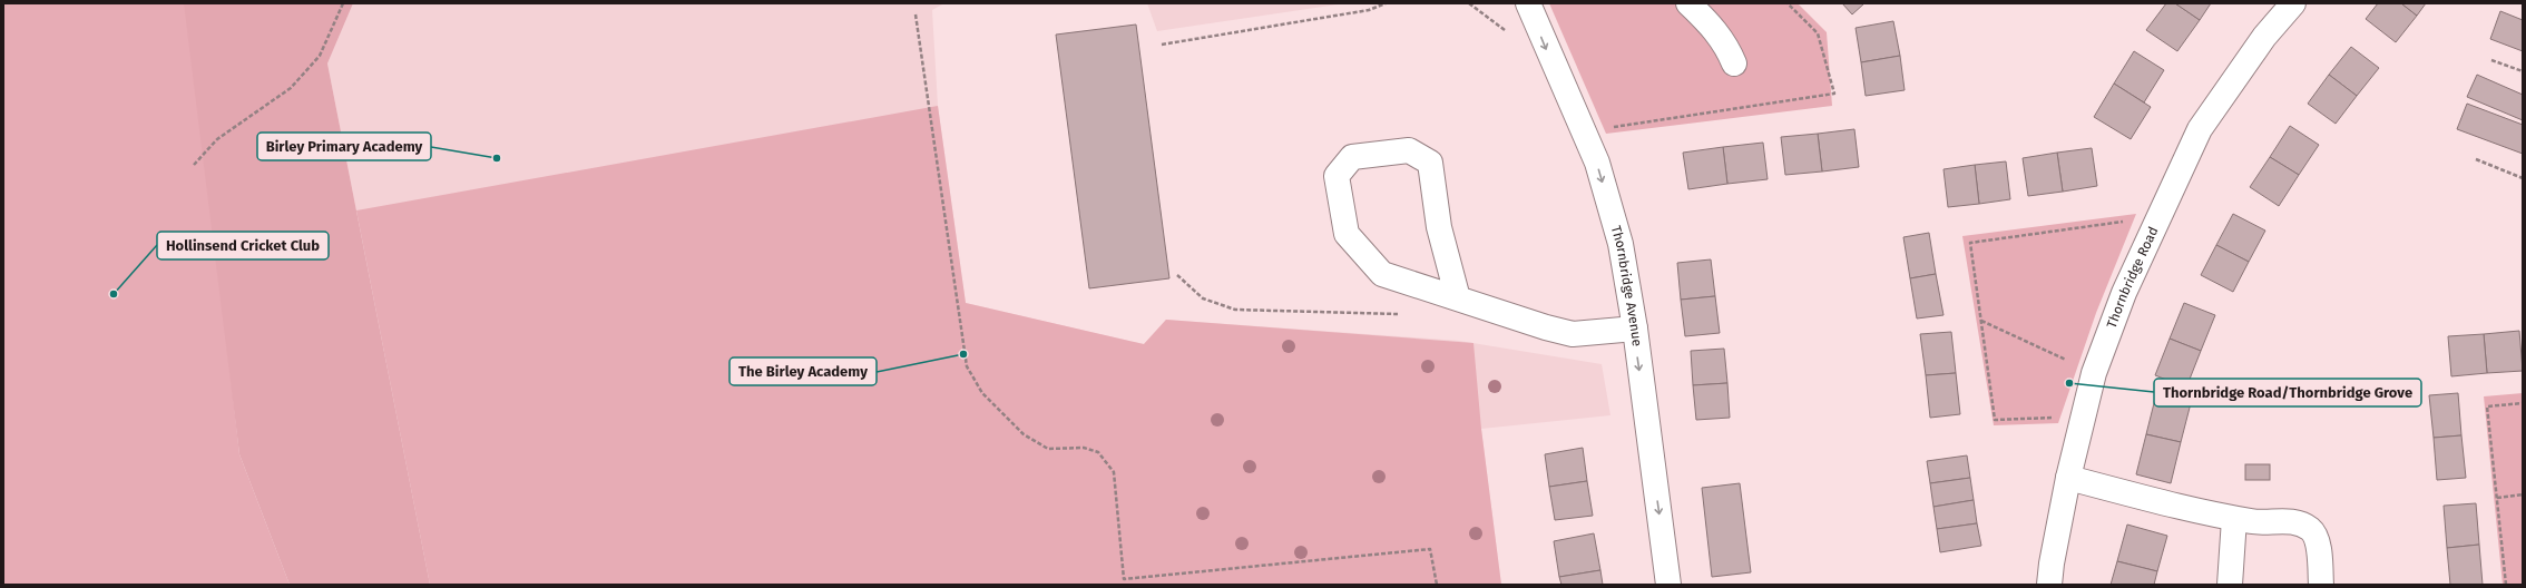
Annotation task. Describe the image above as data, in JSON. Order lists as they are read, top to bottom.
{
  "streets": {
    "street": ["Thornbridge Road", "Thornbridge Avenue"]
  },
  "one_way": ["Thornbridge Avenue"],
  "places": [
    "Birley Primary Academy",
    "Hollinsend Cricket Club",
    "The Birley Academy",
    "Thornbridge Road/Thornbridge Grove"
  ]
}
